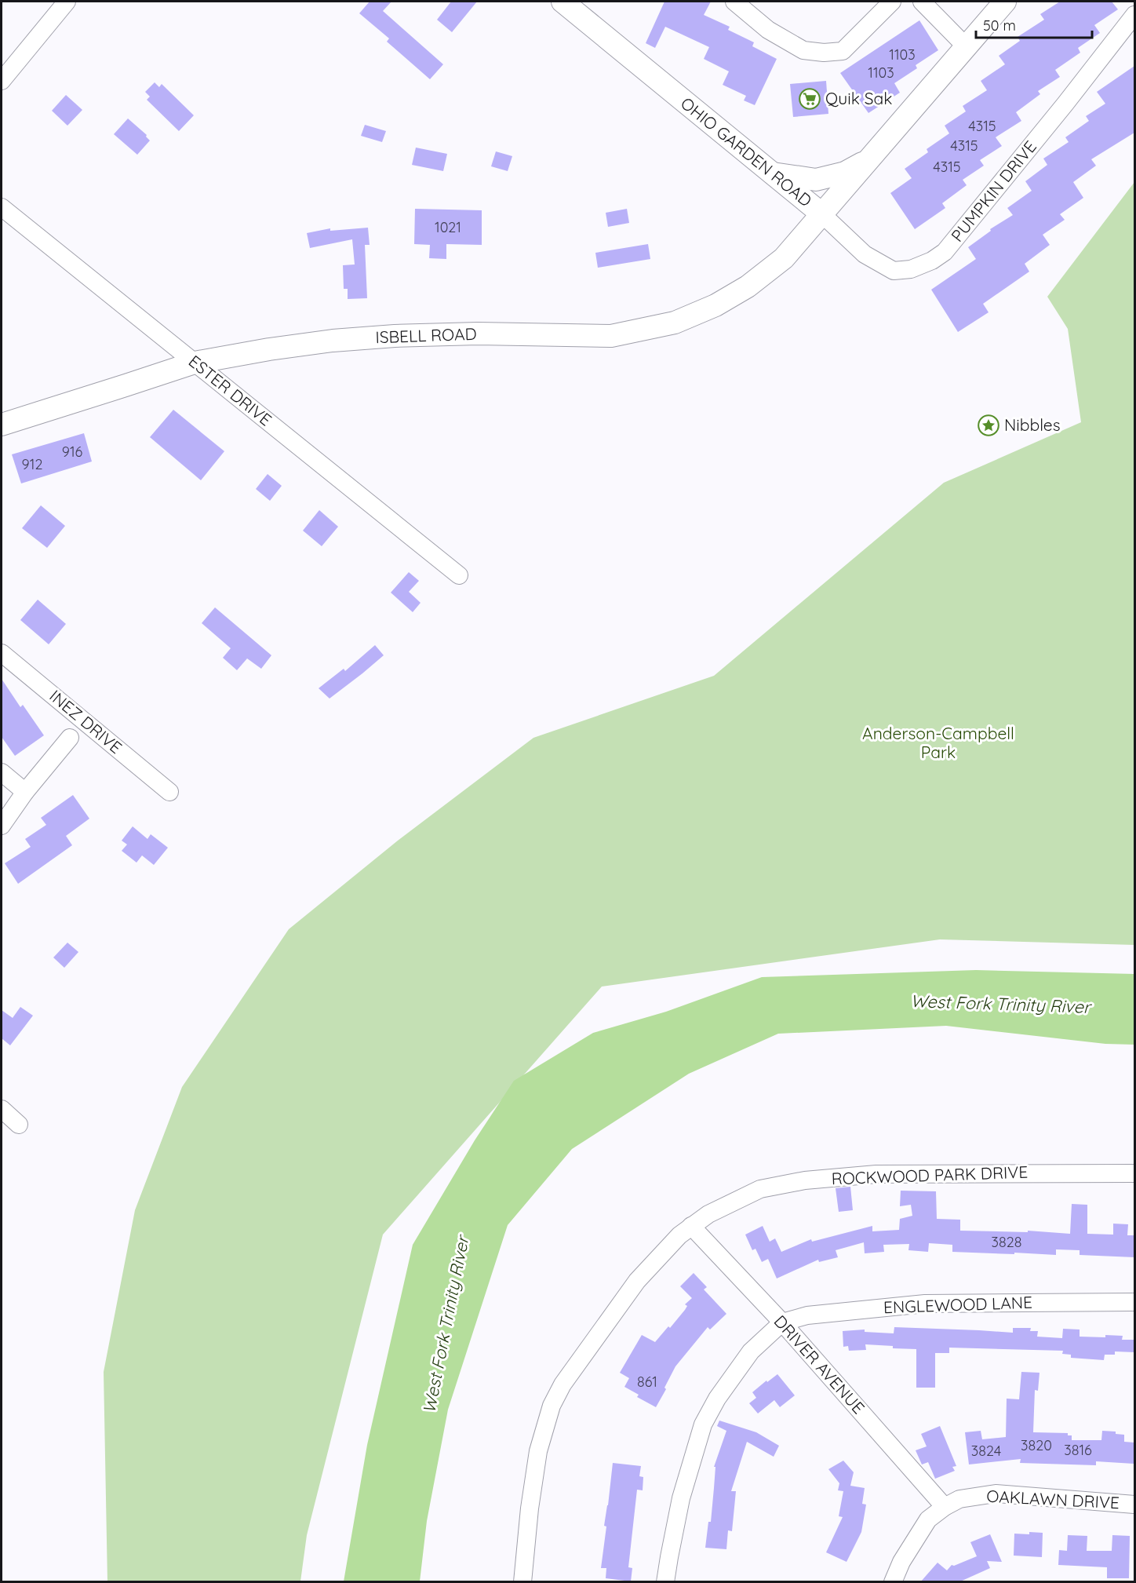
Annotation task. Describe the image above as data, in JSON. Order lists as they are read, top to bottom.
{
  "streets": {
    "street": [
      "OHIO GARDEN ROAD",
      "PUMPKIN DRIVE",
      "ISBELL ROAD",
      "ESTER DRIVE",
      "INEZ DRIVE",
      "ROCKWOOD PARK DRIVE",
      "ENGLEWOOD LANE",
      "DRIVER AVENUE",
      "OAKLAWN DRIVE"
    ]
  },
  "crossings": [
    ["OHIO GARDEN ROAD", "PUMPKIN DRIVE"],
    ["OHIO GARDEN ROAD", "ISBELL ROAD"],
    ["PUMPKIN DRIVE", "ISBELL ROAD"],
    ["ISBELL ROAD", "ESTER DRIVE"],
    ["ROCKWOOD PARK DRIVE", "DRIVER AVENUE"],
    ["ENGLEWOOD LANE", "DRIVER AVENUE"],
    ["DRIVER AVENUE", "OAKLAWN DRIVE"]
  ],
  "water": ["West Fork Trinity River"],
  "parks": ["Anderson-Campbell Park"],
  "places": {
    "supermarket": ["Quik Sak"],
    "place": ["Nibbles"]
  },
  "house_numbers": [
    "1103",
    "1103",
    "4315",
    "4315",
    "4315",
    "1021",
    "916",
    "912",
    "3828",
    "861",
    "3820",
    "3816",
    "3824"
  ],
  "scale_bar": "50 m"
}
